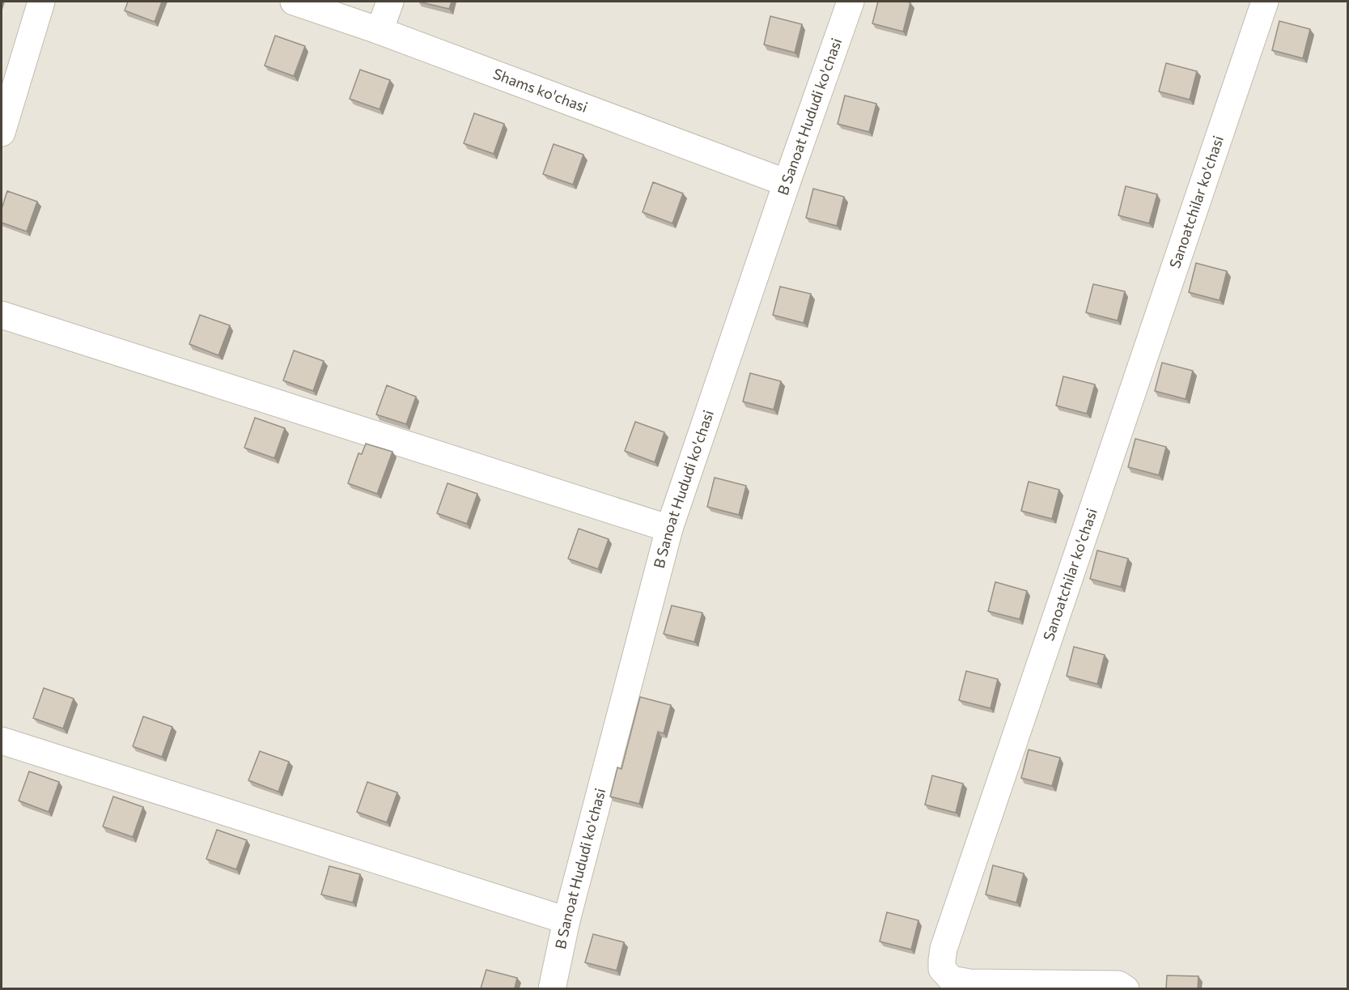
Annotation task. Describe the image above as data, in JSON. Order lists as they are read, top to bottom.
{
  "streets": {
    "street": ["Shams ko'chasi", "B Sanoat Hududi ko'chasi", "Sanoatchilar ko'chasi"]
  },
  "crossings": [
    ["Shams ko'chasi", "B Sanoat Hududi ko'chasi"]
  ]
}
